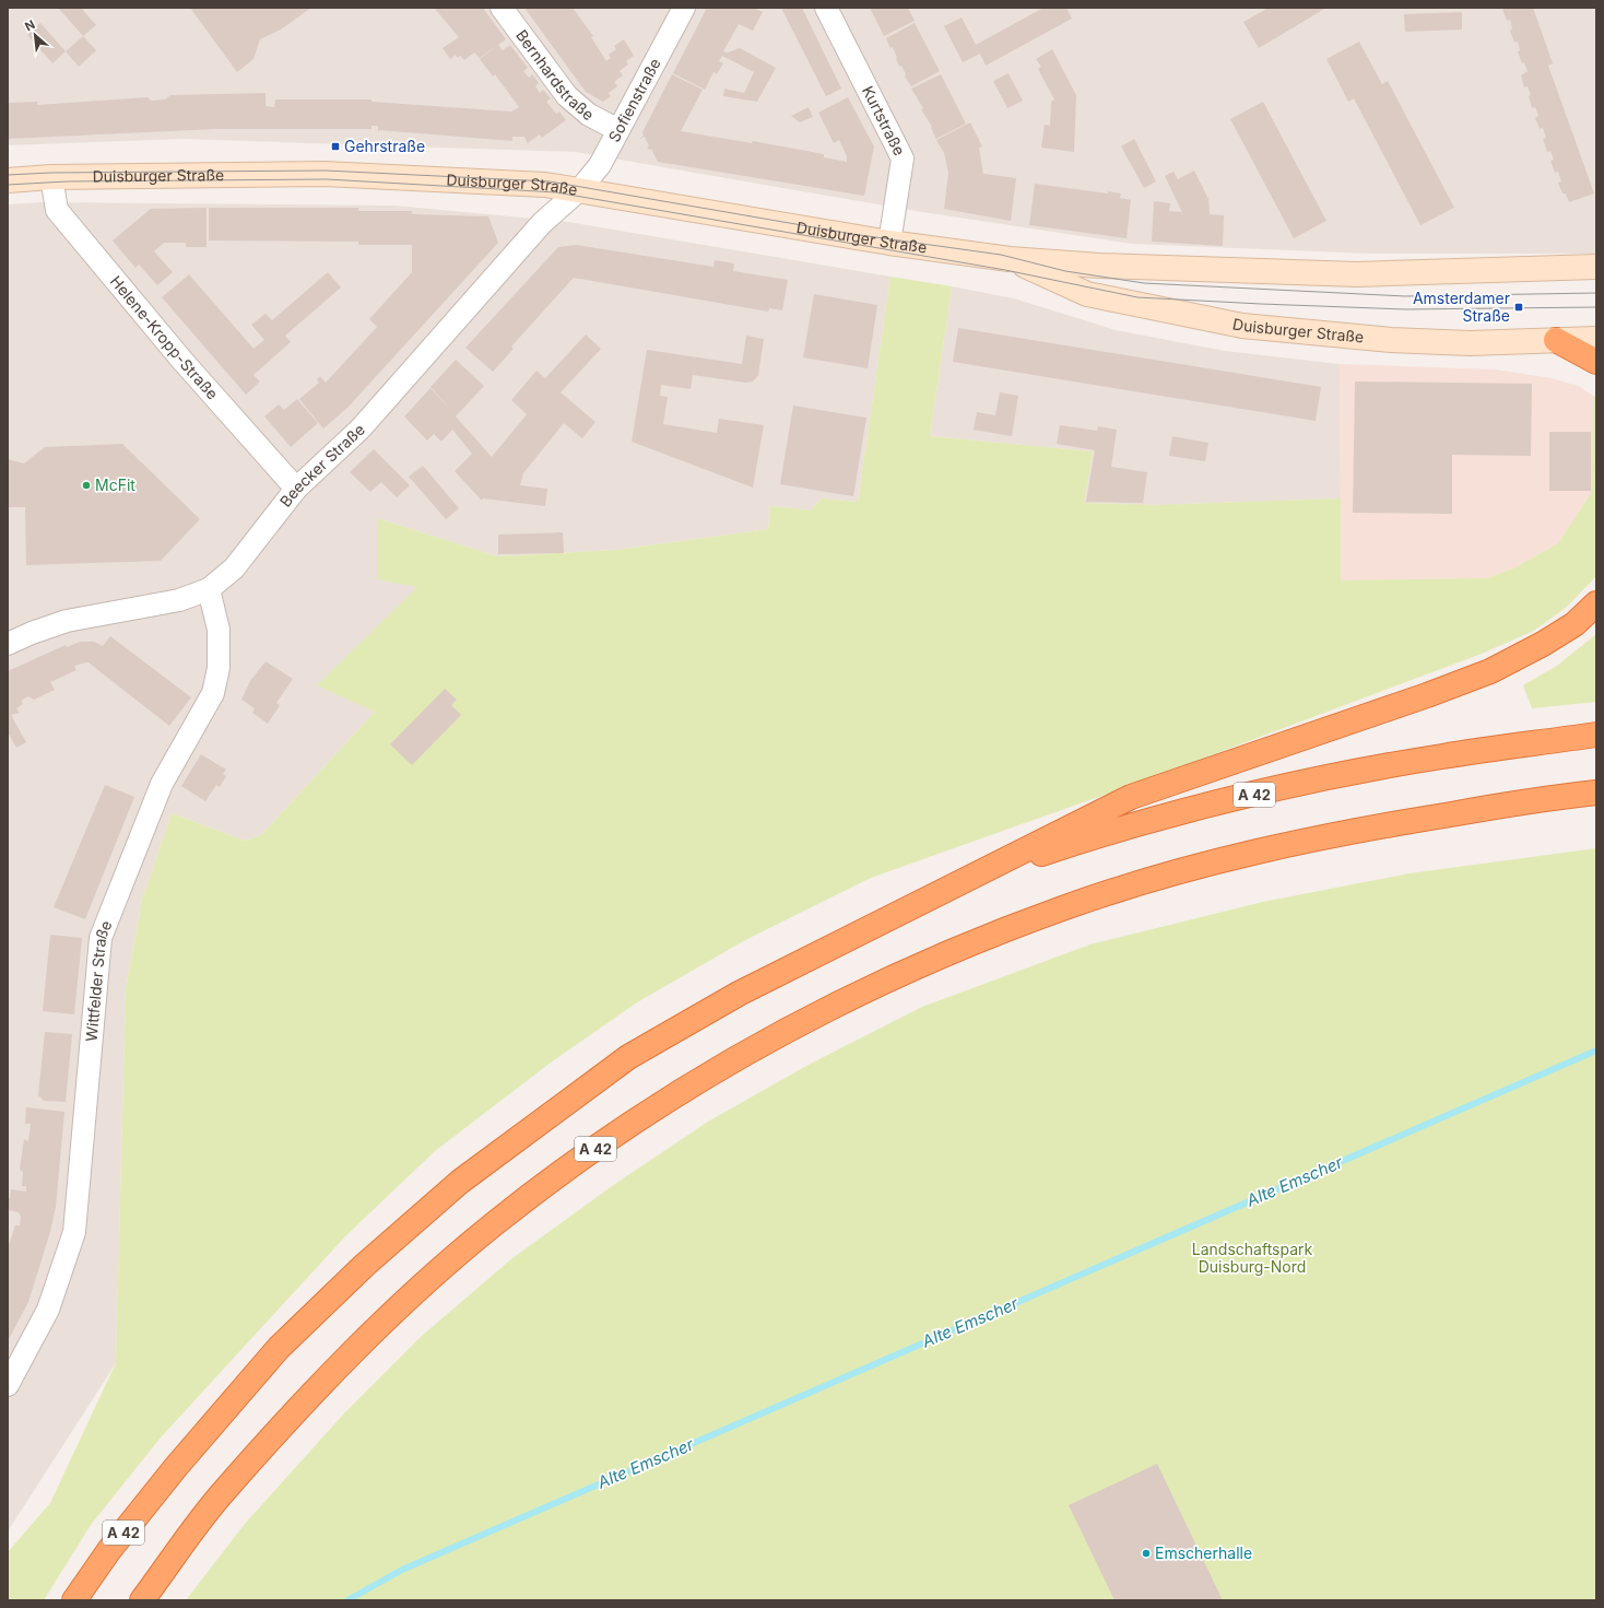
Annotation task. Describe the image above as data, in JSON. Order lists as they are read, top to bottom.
{
  "streets": {
    "highway": ["A 42"],
    "main road": ["Duisburger Straße"],
    "street": [
      "Bernhardstraße",
      "Sofienstraße",
      "Kurtstraße",
      "Helene-Kropp-Straße",
      "Beecker Straße",
      "Wittfelder Straße"
    ]
  },
  "crossings": [
    ["Bernhardstraße", "Sofienstraße"],
    ["Sofienstraße", "Duisburger Straße"],
    ["Sofienstraße", "Beecker Straße"],
    ["Kurtstraße", "Duisburger Straße"],
    ["Duisburger Straße", "Helene-Kropp-Straße"],
    ["Duisburger Straße", "Beecker Straße"],
    ["Helene-Kropp-Straße", "Beecker Straße"],
    ["Beecker Straße", "Wittfelder Straße"]
  ],
  "water": ["Alte Emscher"],
  "parks": ["Landschaftspark Duisburg-Nord"],
  "places": {
    "transit": ["Gehrstraße", "Amsterdamer Straße"],
    "other": ["McFit", "Emscherhalle"]
  },
  "north": "top left"
}
